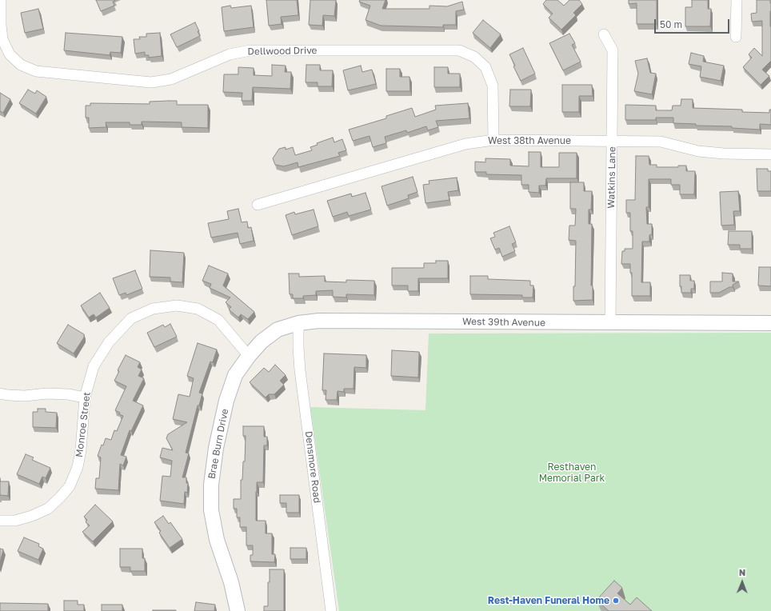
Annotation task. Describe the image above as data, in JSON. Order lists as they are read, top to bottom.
{
  "streets": {
    "street": [
      "Dellwood Drive",
      "West 38th Avenue",
      "Watkins Lane",
      "West 39th Avenue",
      "Monroe Street",
      "Brae Burn Drive",
      "Densmore Road"
    ]
  },
  "crossings": [
    ["Dellwood Drive", "West 38th Avenue"],
    ["West 38th Avenue", "Watkins Lane"],
    ["Watkins Lane", "West 39th Avenue"],
    ["West 39th Avenue", "Monroe Street"],
    ["West 39th Avenue", "Brae Burn Drive"],
    ["West 39th Avenue", "Densmore Road"],
    ["Monroe Street", "Brae Burn Drive"]
  ],
  "parks": ["Resthaven Memorial Park"],
  "places": ["Rest-Haven Funeral Home"],
  "scale_bar": "50 m",
  "north": "top"
}
